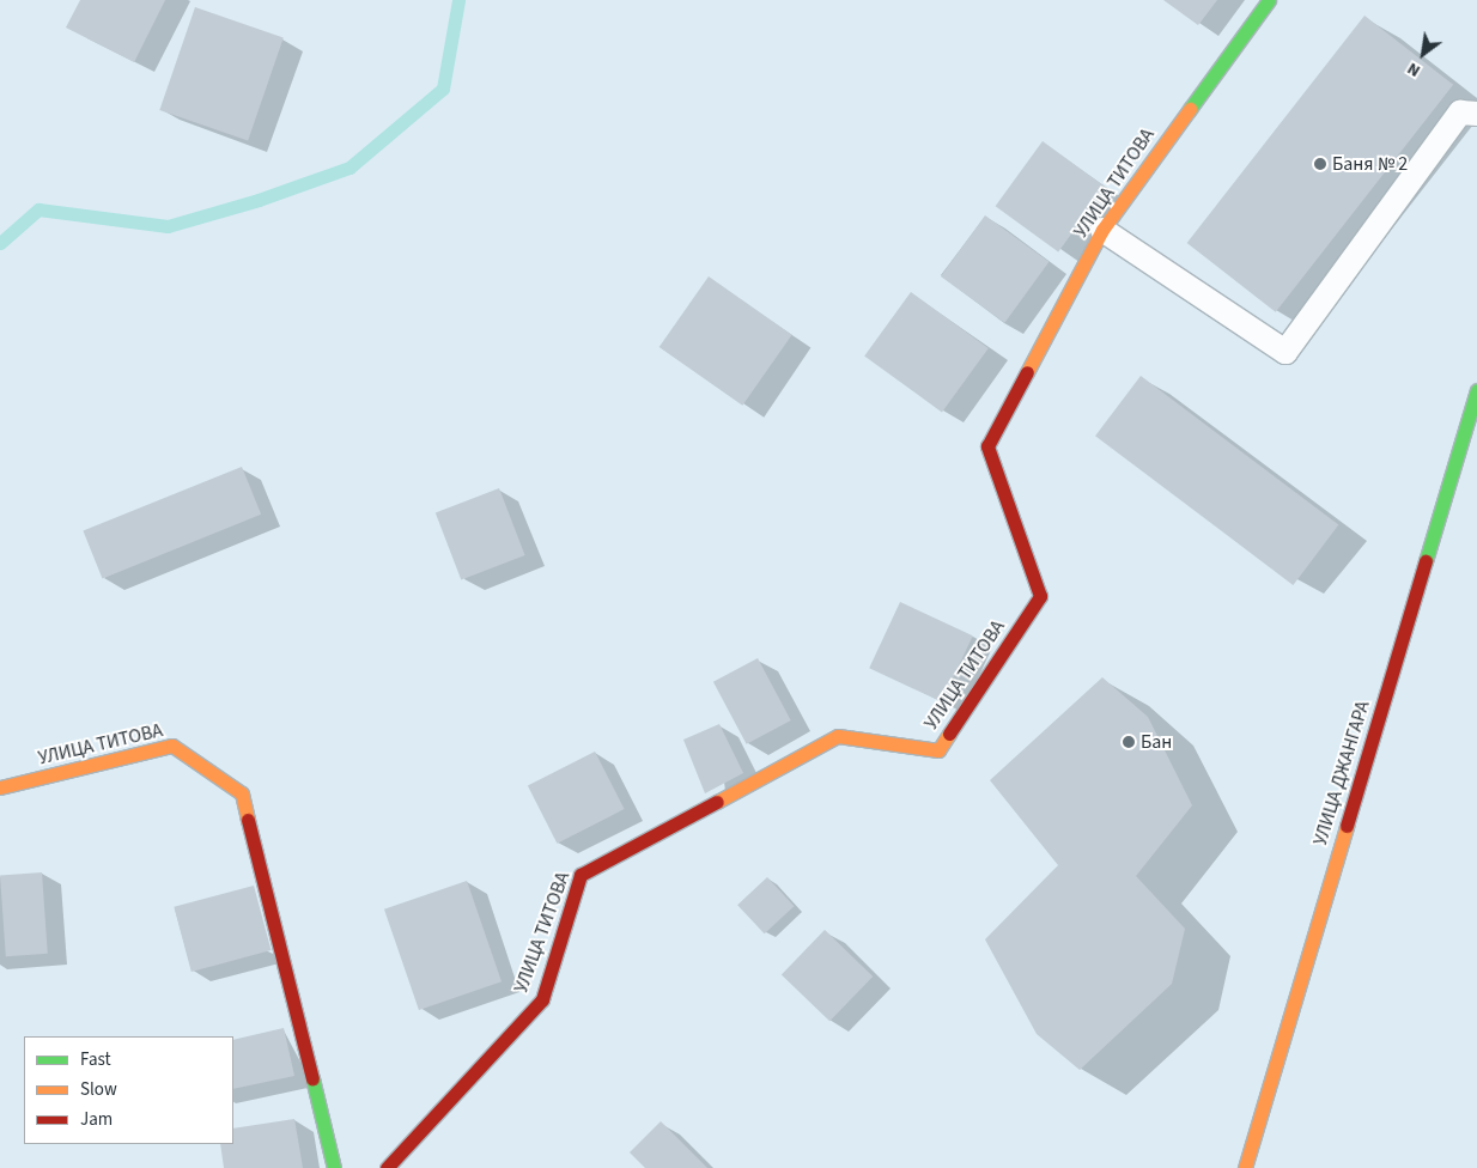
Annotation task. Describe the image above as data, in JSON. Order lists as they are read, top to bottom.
{
  "streets": {
    "street": ["УЛИЦА ТИТОВА", "УЛИЦА ДЖАНГАРА"]
  },
  "places": ["Баня № 2", "Бан"],
  "legend": ["Fast", "Slow", "Jam"],
  "north": "bottom left"
}
